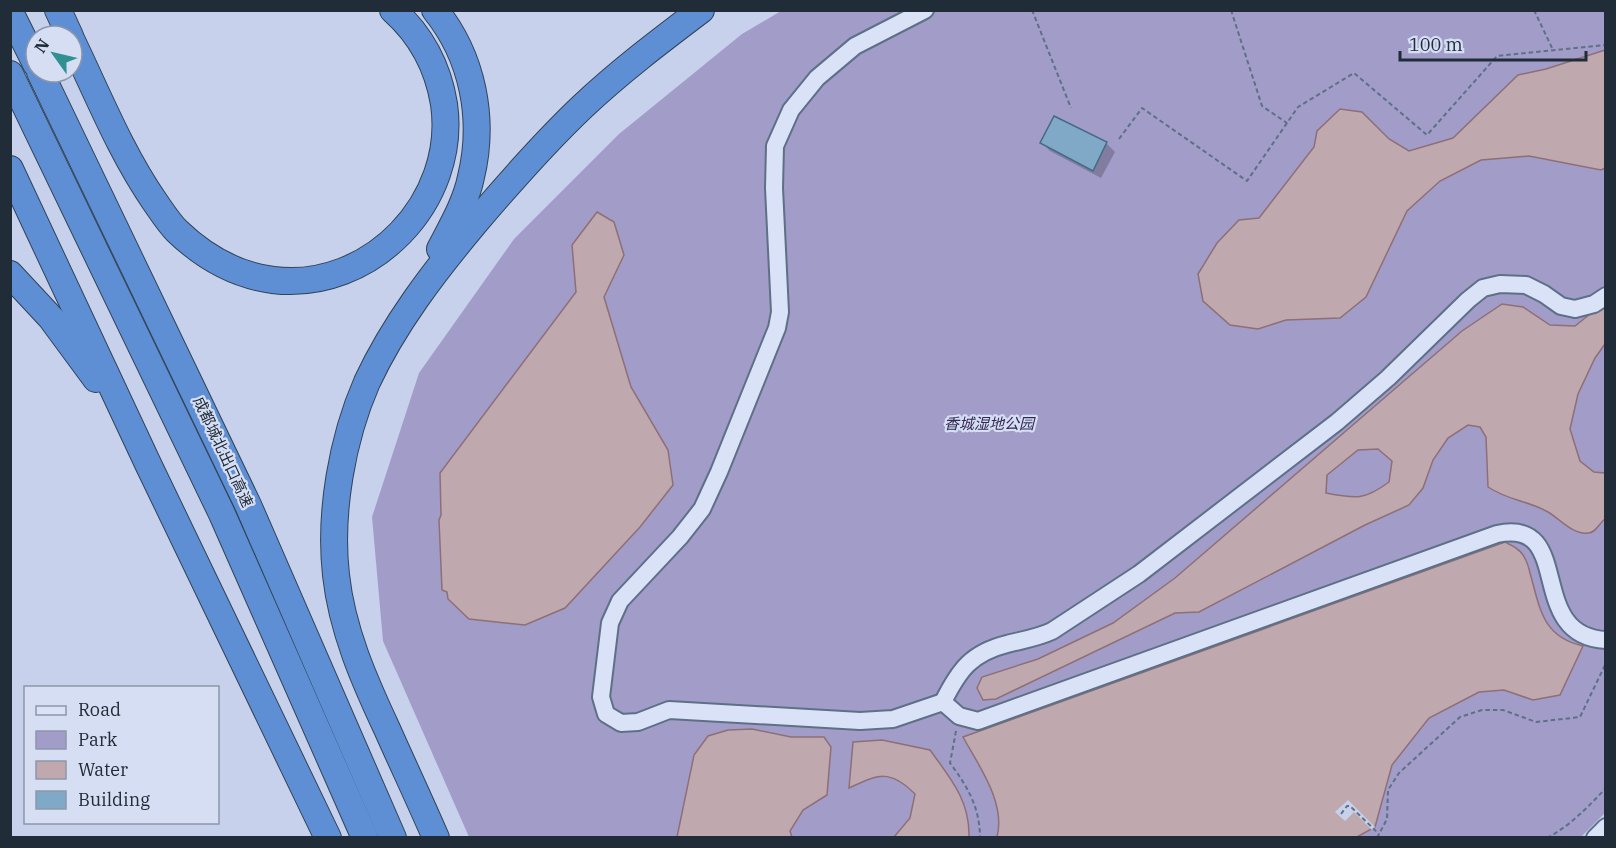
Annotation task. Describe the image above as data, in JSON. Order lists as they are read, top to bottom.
{
  "streets": {
    "highway": ["成都城北出口高速"]
  },
  "parks": ["香城湿地公园"],
  "legend": [
    "Road",
    "Park",
    "Water",
    "Building"
  ],
  "scale_bar": "100 m",
  "north": "top left"
}
